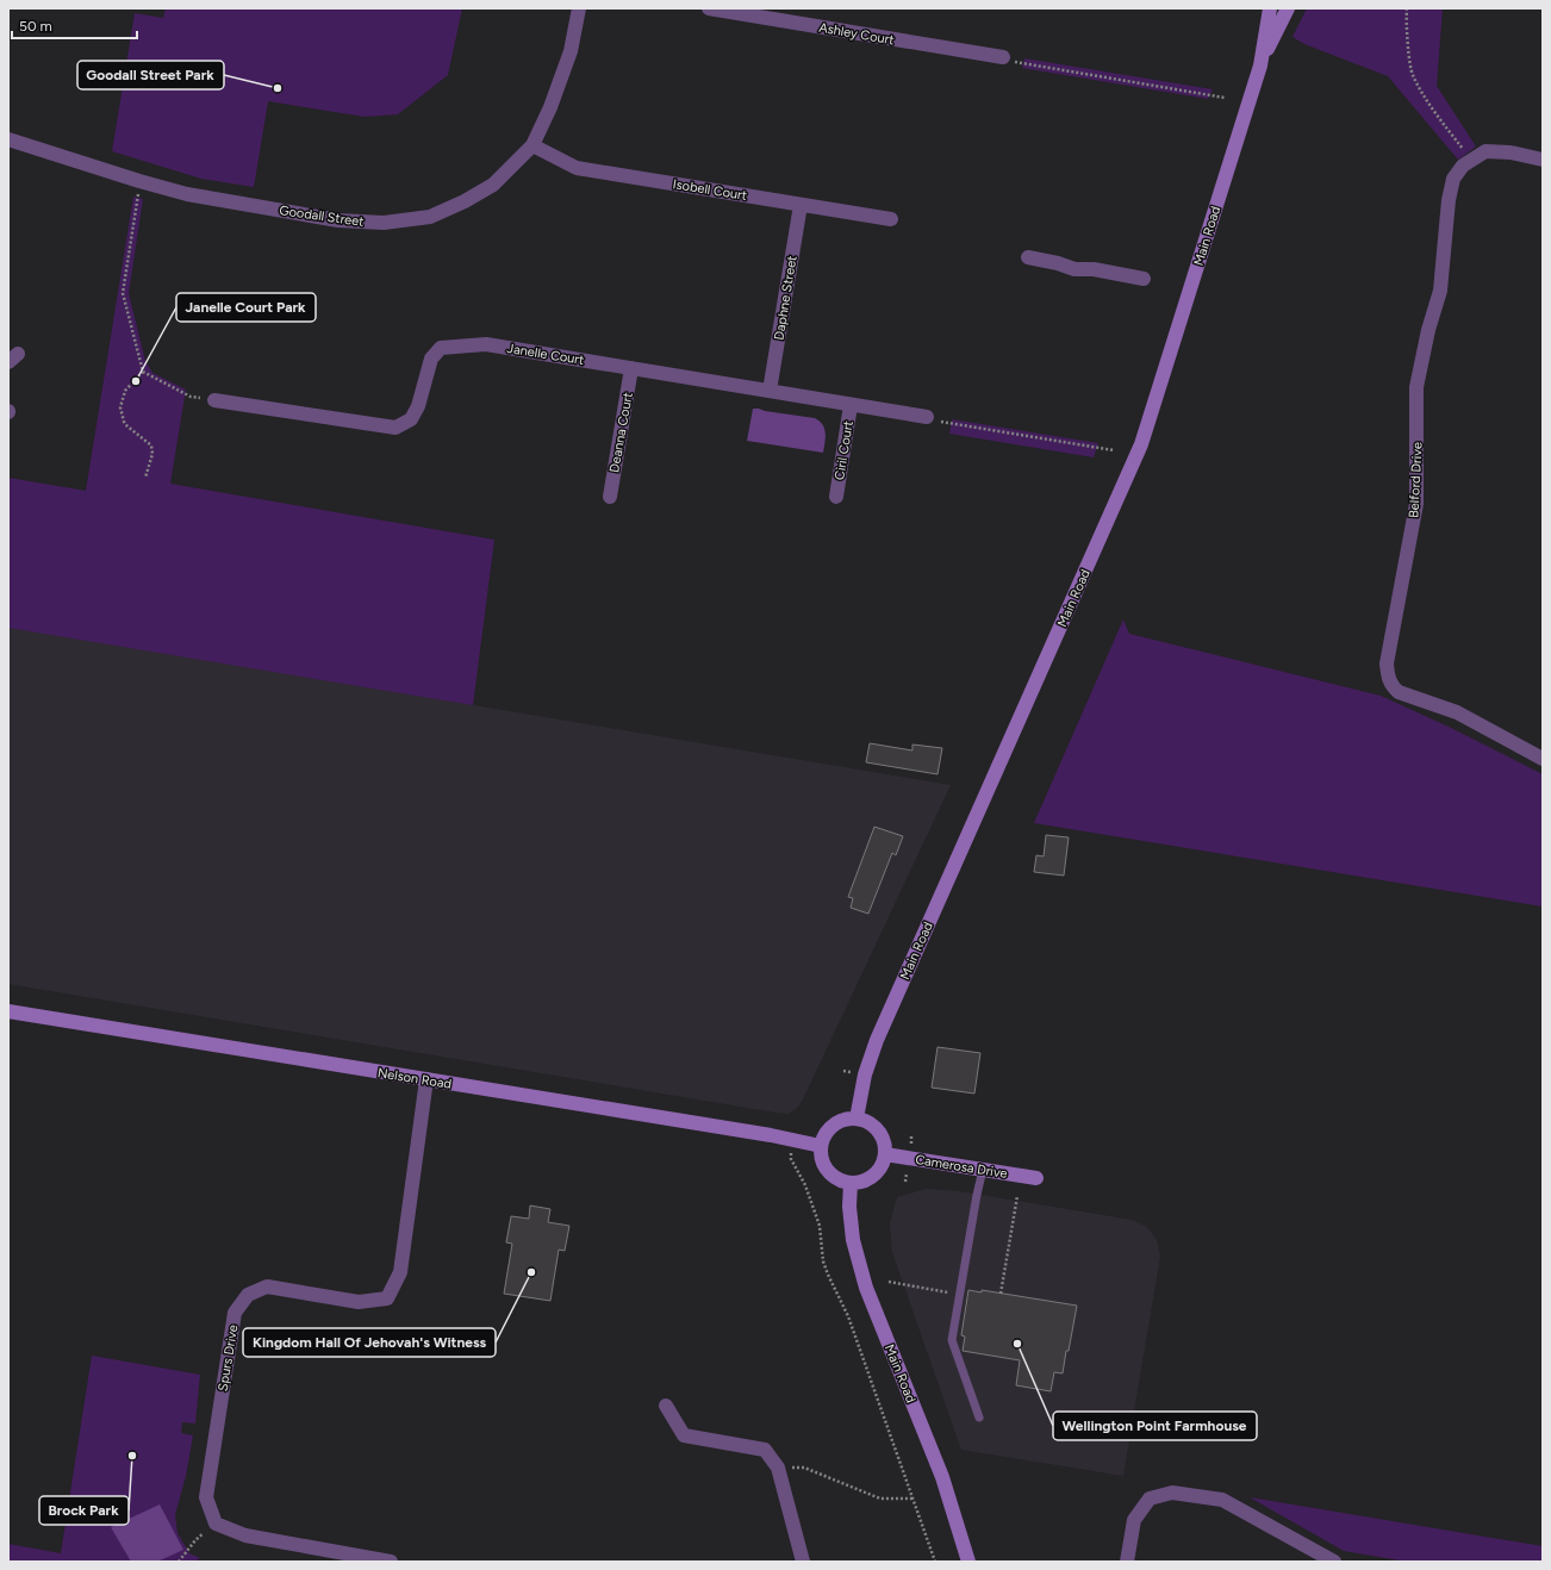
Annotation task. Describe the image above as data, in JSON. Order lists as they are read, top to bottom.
{
  "streets": {
    "main road": ["Main Road", "Nelson Road", "Camerosa Drive"],
    "street": [
      "Ashley Court",
      "Isobell Court",
      "Goodall Street",
      "Daphne Street",
      "Janelle Court",
      "Deanna Court",
      "Ciril Court",
      "Belford Drive",
      "Spurs Drive"
    ]
  },
  "crossings": [
    ["Isobell Court", "Goodall Street"],
    ["Isobell Court", "Daphne Street"],
    ["Main Road", "Nelson Road"],
    ["Main Road", "Camerosa Drive"],
    ["Daphne Street", "Janelle Court"],
    ["Janelle Court", "Deanna Court"],
    ["Janelle Court", "Ciril Court"],
    ["Nelson Road", "Camerosa Drive"],
    ["Nelson Road", "Spurs Drive"]
  ],
  "places": [
    "Goodall Street Park",
    "Janelle Court Park",
    "Kingdom Hall Of Jehovah's Witness",
    "Wellington Point Farmhouse",
    "Brock Park"
  ],
  "scale_bar": "50 m"
}
